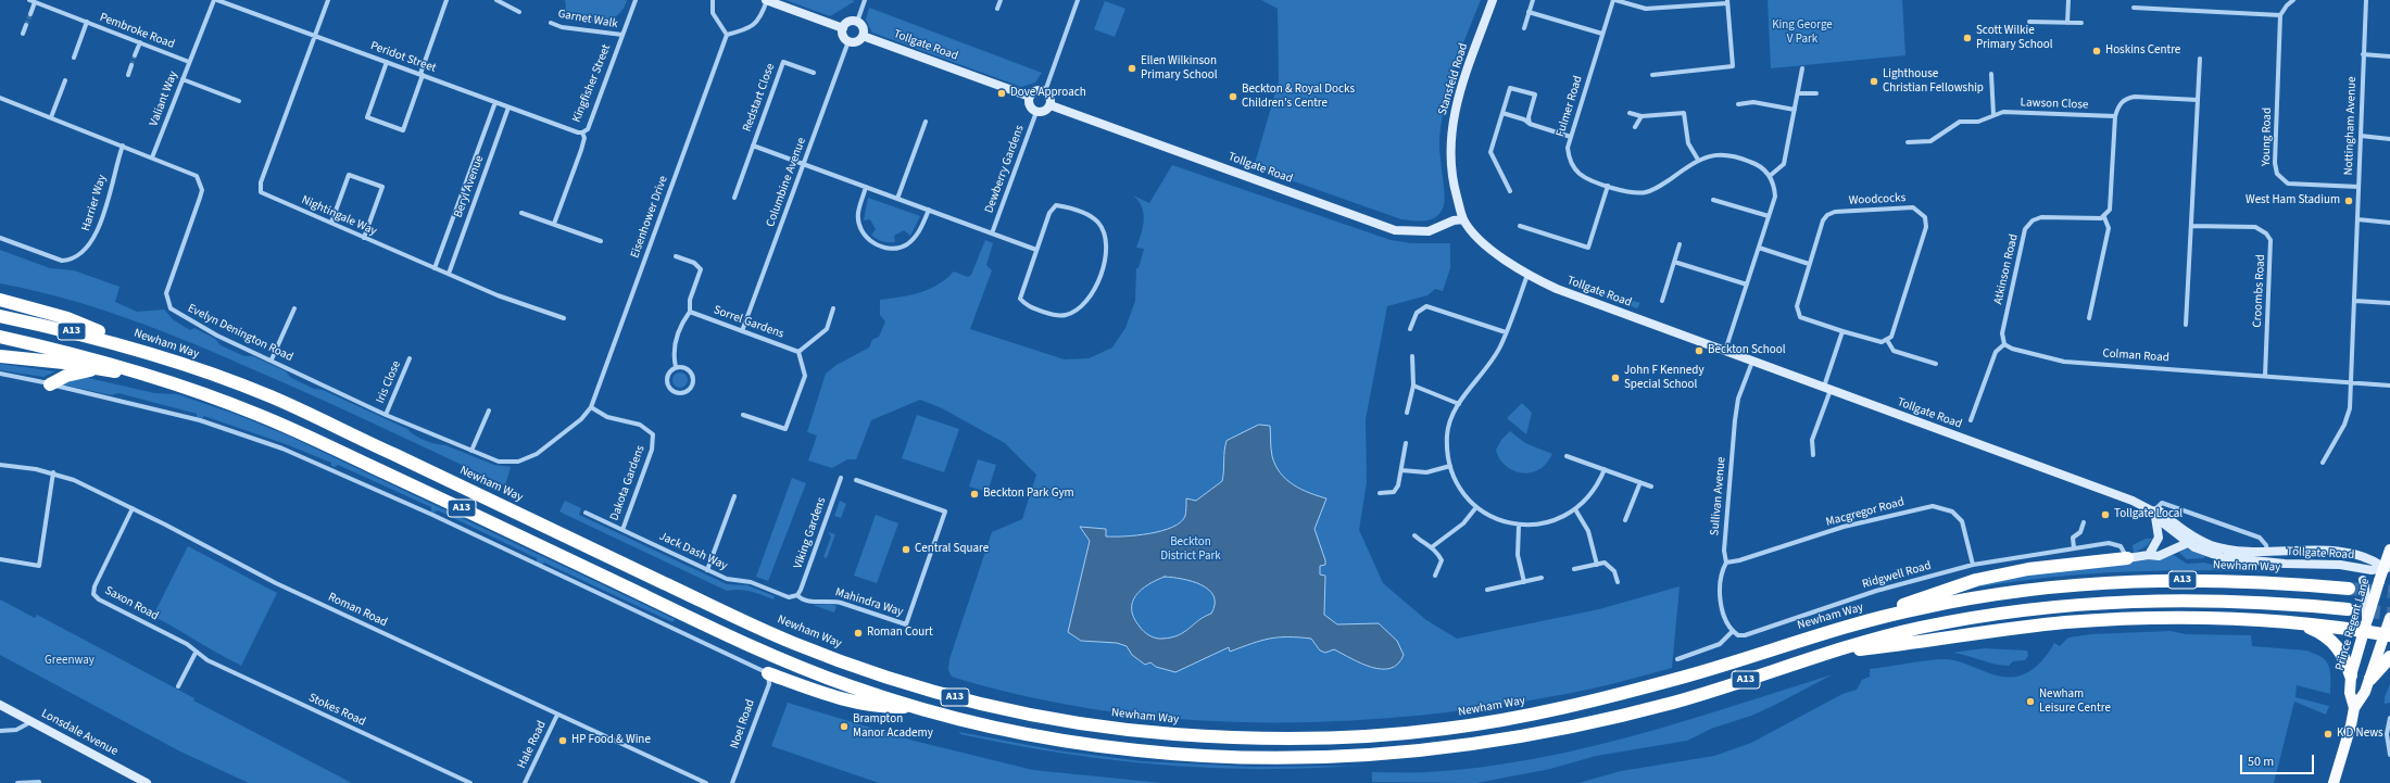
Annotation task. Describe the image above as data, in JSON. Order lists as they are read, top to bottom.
{
  "streets": {
    "highway": ["A13", "Newham Way"],
    "main road": ["Prince Regent Lane"],
    "street": [
      "Garnet Walk",
      "Pembroke Road",
      "Tollgate Road",
      "Peridot Street",
      "Stansfeld Road",
      "Kingfisher Street",
      "Redstart Close",
      "Valiant Way",
      "Lawson Close",
      "Fulmer Road",
      "Nottingham Avenue",
      "Young Road",
      "Dewberry Gardens",
      "Columbine Avenue",
      "Beryl Avenue",
      "Woodcocks",
      "Harrier Way",
      "Nightingale Way",
      "Eisenhower Drive",
      "Atkinson Road",
      "Croombs Road",
      "Sorrel Gardens",
      "Evelyn Denington Road",
      "Colman Road",
      "Iris Close",
      "Dakota Gardens",
      "Sullivan Avenue",
      "Macgregor Road",
      "Viking Gardens",
      "Jack Dash Way",
      "Ridgwell Road",
      "Mahindra Way",
      "Saxon Road",
      "Roman Road",
      "Stokes Road",
      "Noel Road",
      "Lonsdale Avenue",
      "Hale Road"
    ]
  },
  "crossings": [
    ["Garnet Walk", "Kingfisher Street"],
    ["Pembroke Road", "Valiant Way"],
    ["Tollgate Road", "Stansfeld Road"],
    ["Tollgate Road", "Dewberry Gardens"],
    ["Tollgate Road", "Columbine Avenue"],
    ["Tollgate Road", "Sullivan Avenue"],
    ["Tollgate Road", "Prince Regent Lane"],
    ["Peridot Street", "Kingfisher Street"],
    ["Peridot Street", "Beryl Avenue"],
    ["Peridot Street", "Nightingale Way"],
    ["Redstart Close", "Dewberry Gardens"],
    ["Redstart Close", "Columbine Avenue"],
    ["Valiant Way", "Evelyn Denington Road"],
    ["Nottingham Avenue", "Young Road"],
    ["Nottingham Avenue", "Colman Road"],
    ["Columbine Avenue", "Sorrel Gardens"],
    ["Beryl Avenue", "Nightingale Way"],
    ["Harrier Way", "Evelyn Denington Road"],
    ["Eisenhower Drive", "Evelyn Denington Road"],
    ["Eisenhower Drive", "Dakota Gardens"],
    ["Atkinson Road", "Colman Road"],
    ["Croombs Road", "Colman Road"],
    ["A13", "Prince Regent Lane"],
    ["Evelyn Denington Road", "Iris Close"],
    ["Evelyn Denington Road", "Dakota Gardens"],
    ["Dakota Gardens", "Jack Dash Way"],
    ["Sullivan Avenue", "Macgregor Road"],
    ["Sullivan Avenue", "Ridgwell Road"],
    ["Macgregor Road", "Ridgwell Road"],
    ["Viking Gardens", "Jack Dash Way"],
    ["Viking Gardens", "Mahindra Way"],
    ["Jack Dash Way", "Mahindra Way"],
    ["Saxon Road", "Roman Road"],
    ["Saxon Road", "Stokes Road"],
    ["Roman Road", "Hale Road"]
  ],
  "parks": ["King George V Park", "Beckton District Park", "Greenway"],
  "places": [
    "Scott Wilkie Primary School",
    "Hoskins Centre",
    "Ellen Wilkinson Primary School",
    "Lighthouse Christian Fellowship",
    "Dove Approach",
    "Beckton & Royal Docks Children's Centre",
    "West Ham Stadium",
    "Beckton School",
    "John F Kennedy Special School",
    "Beckton Park Gym",
    "Tollgate Local",
    "Central Square",
    "Roman Court",
    "Newham Leisure Centre",
    "Brampton Manor Academy",
    "K D News",
    "HP Food & Wine"
  ],
  "scale_bar": "50 m"
}
